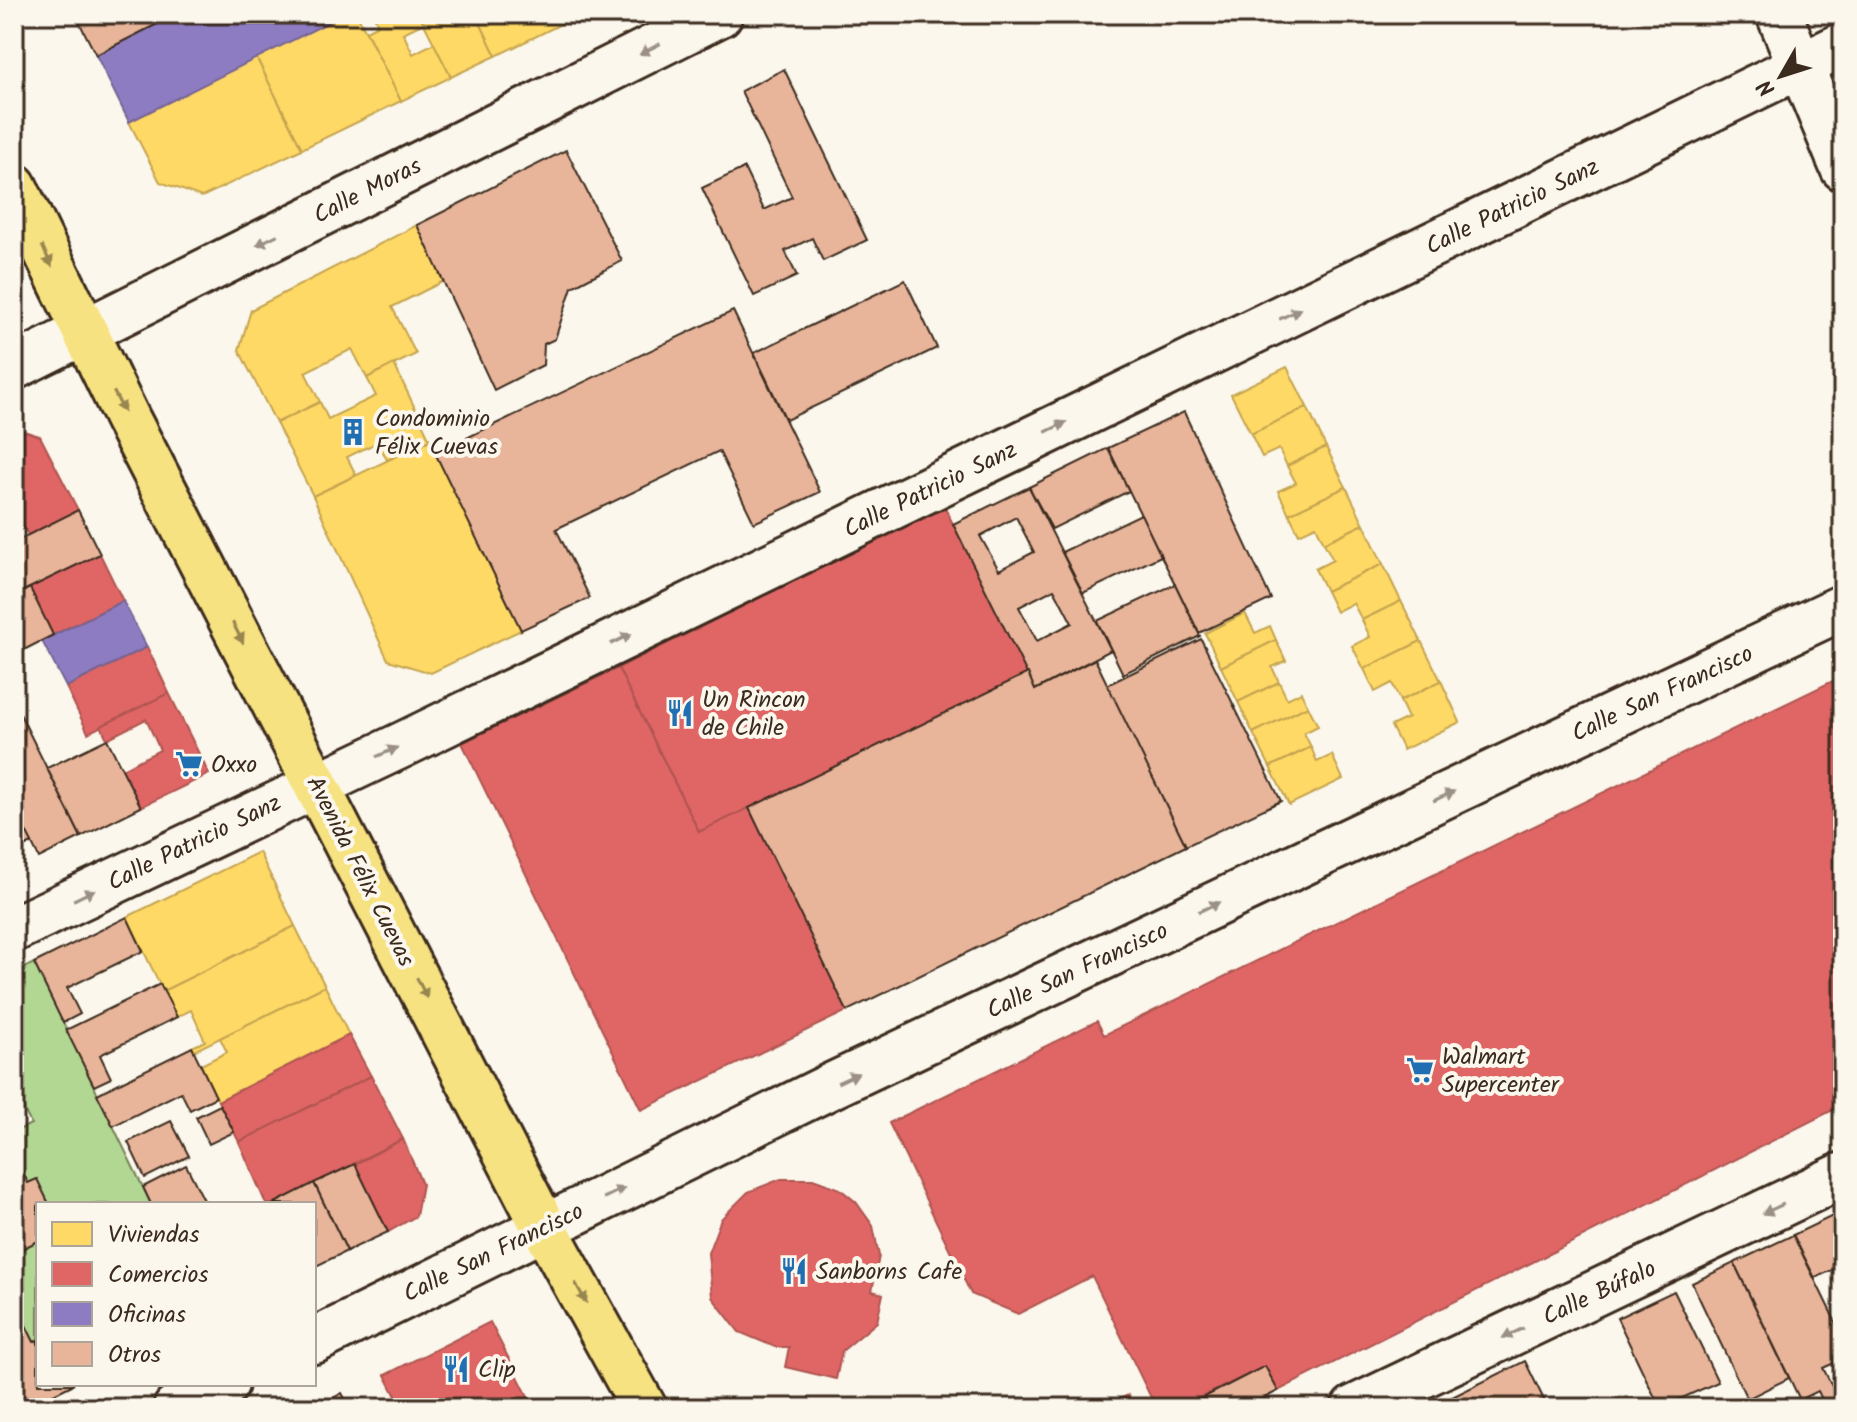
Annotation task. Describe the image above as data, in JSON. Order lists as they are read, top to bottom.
{
  "streets": {
    "main road": ["Avenida Félix Cuevas"],
    "street": [
      "Calle Moras",
      "Calle Patricio Sanz",
      "Calle San Francisco",
      "Calle Búfalo"
    ]
  },
  "crossings": [
    ["Calle Moras", "Avenida Félix Cuevas"],
    ["Calle Patricio Sanz", "Avenida Félix Cuevas"],
    ["Calle San Francisco", "Avenida Félix Cuevas"]
  ],
  "one_way": [
    "Calle Moras",
    "Calle Patricio Sanz",
    "Calle San Francisco",
    "Avenida Félix Cuevas",
    "Calle Búfalo"
  ],
  "places": {
    "building": ["Condominio Félix Cuevas"],
    "restaurant": ["Un Rincon de Chile", "Sanborns Cafe", "Clip"],
    "supermarket": ["Oxxo", "Walmart Supercenter"]
  },
  "legend": [
    "Viviendas",
    "Comercios",
    "Oficinas",
    "Otros"
  ],
  "north": "bottom left"
}
